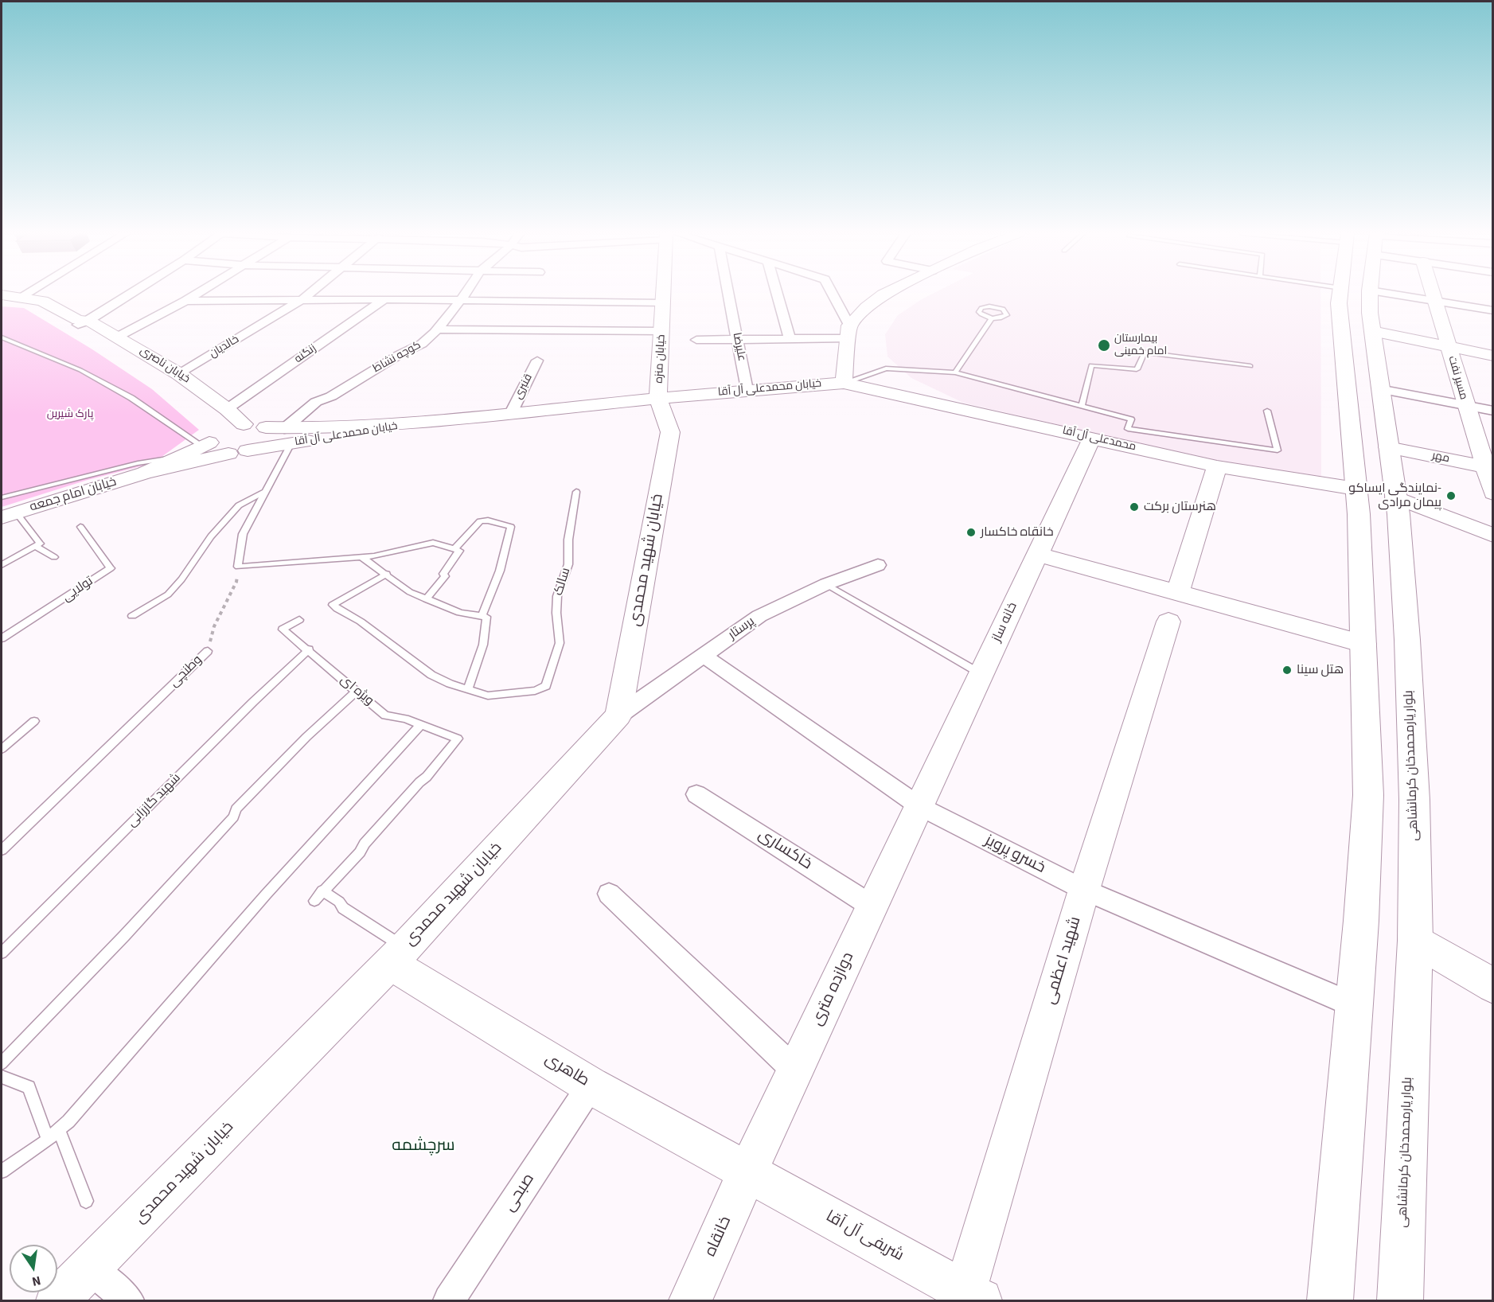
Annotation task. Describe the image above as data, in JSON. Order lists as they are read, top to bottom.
{
  "streets": {
    "main road": ["بلوار یارمحمدخان کرمانشاهی"],
    "street": [
      "خالدیان",
      "علیرضا",
      "زنگنه",
      "کوچه نشاط",
      "خیابان منزه",
      "خیابان ناصری",
      "مسیر نفت",
      "قنبری",
      "خیابان محمدعلی آل آقا",
      "محمدعلی آل آقا",
      "مهر",
      "خیابان امام جمعه",
      "خیابان شهید محمدی",
      "خانه ساز",
      "پرستار",
      "خاکساری",
      "خسرو پرویز",
      "شهید اعظمی",
      "دوازده متری",
      "طاهری",
      "صبحی",
      "خانقاه",
      "شریفی آل آقا"
    ],
    "lane": [
      "سالک",
      "تولایی",
      "وطنچی",
      "ویژه ای",
      "شهید گازرانی"
    ]
  },
  "crossings": [
    ["خالدیان", "خیابان ناصری"],
    ["علیرضا", "خیابان محمدعلی آل آقا"],
    ["زنگنه", "خیابان ناصری"],
    ["کوچه نشاط", "خیابان محمدعلی آل آقا"],
    ["خیابان منزه", "خیابان محمدعلی آل آقا"],
    ["خیابان منزه", "خیابان شهید محمدی"],
    ["خیابان ناصری", "خیابان محمدعلی آل آقا"],
    ["خیابان ناصری", "خیابان امام جمعه"],
    ["مسیر نفت", "مهر"],
    ["قنبری", "خیابان محمدعلی آل آقا"],
    ["خیابان محمدعلی آل آقا", "محمدعلی آل آقا"],
    ["خیابان محمدعلی آل آقا", "خیابان امام جمعه"],
    ["خیابان محمدعلی آل آقا", "خیابان شهید محمدی"],
    ["محمدعلی آل آقا", "خانه ساز"],
    ["محمدعلی آل آقا", "شهید اعظمی"],
    ["مهر", "بلوار یارمحمدخان کرمانشاهی"],
    ["خیابان شهید محمدی", "پرستار"],
    ["خیابان شهید محمدی", "طاهری"],
    ["خانه ساز", "خسرو پرویز"],
    ["خانه ساز", "دوازده متری"],
    ["پرستار", "خسرو پرویز"],
    ["ویژه ای", "شهید گازرانی"],
    ["خاکساری", "دوازده متری"],
    ["خسرو پرویز", "شهید اعظمی"],
    ["خسرو پرویز", "دوازده متری"],
    ["شهید اعظمی", "شریفی آل آقا"],
    ["دوازده متری", "طاهری"],
    ["دوازده متری", "خانقاه"],
    ["دوازده متری", "شریفی آل آقا"],
    ["طاهری", "صبحی"],
    ["طاهری", "خانقاه"],
    ["طاهری", "شریفی آل آقا"],
    ["خانقاه", "شریفی آل آقا"]
  ],
  "districts": ["سرچشمه"],
  "parks": ["پارک شیرین"],
  "places": [
    "بیمارستان امام خمینی",
    "نمایندگی ایساکو- پیمان مرادی",
    "هنرستان برکت",
    "خانقاه خاکسار",
    "هتل سینا"
  ],
  "north": "bottom"
}
